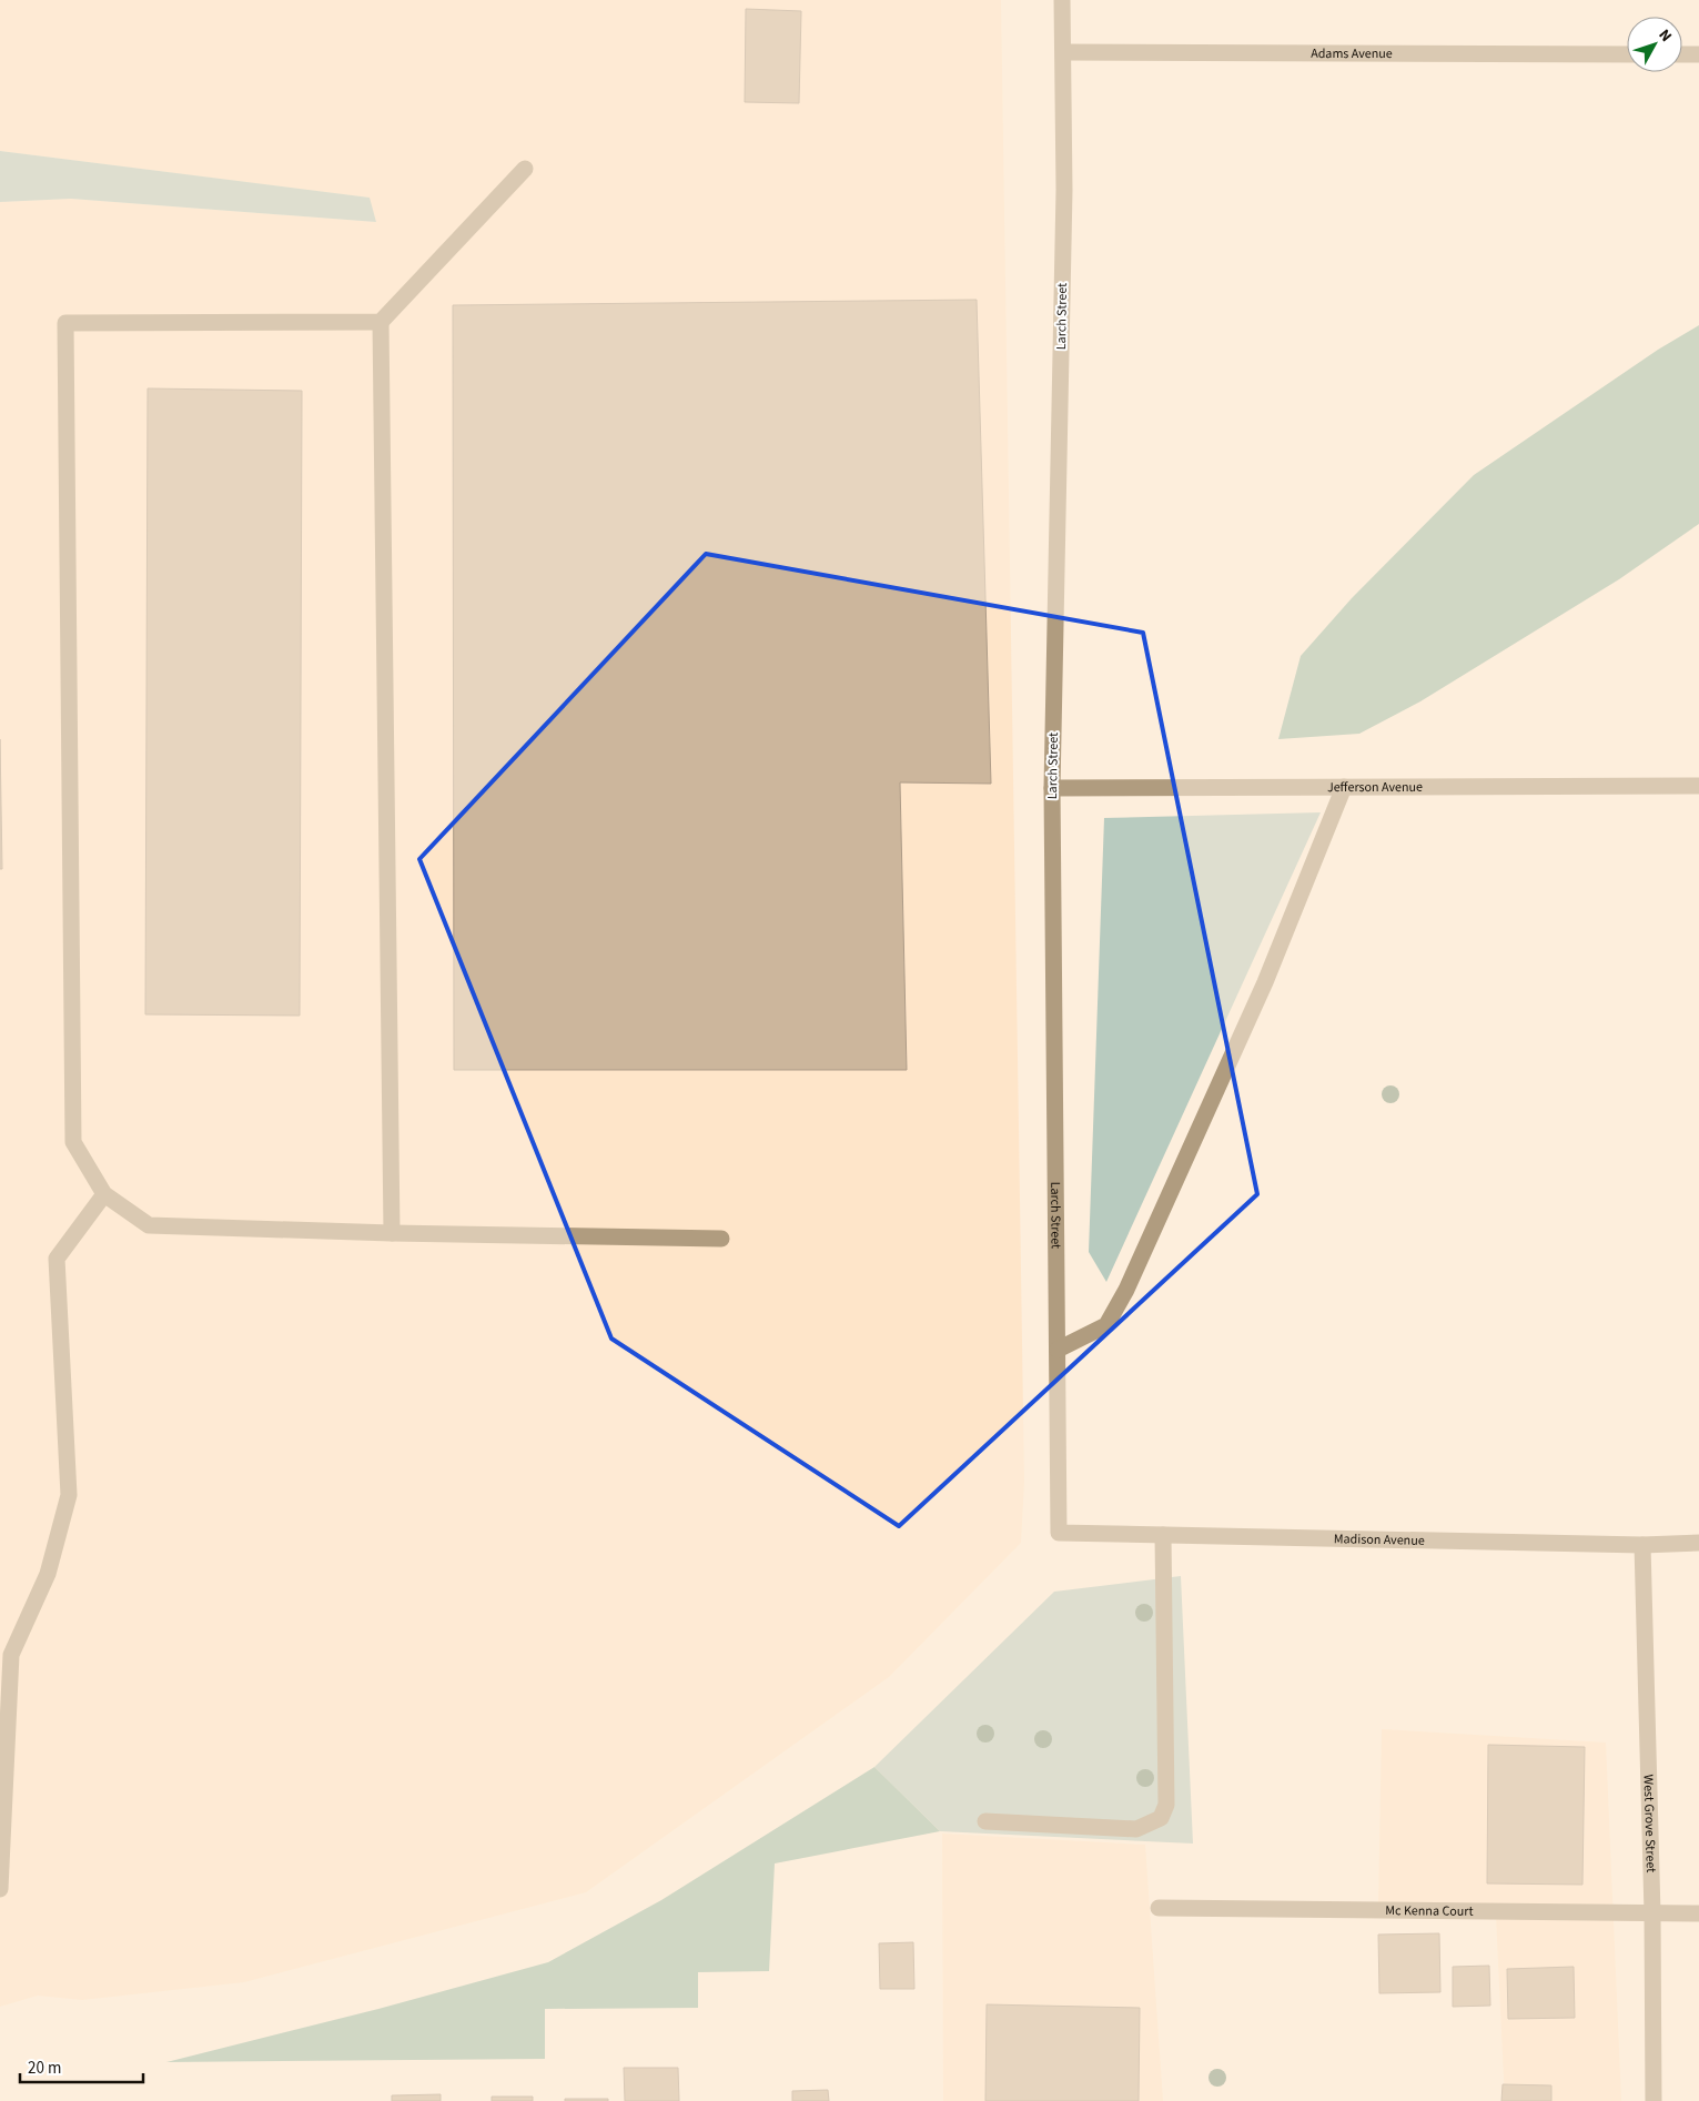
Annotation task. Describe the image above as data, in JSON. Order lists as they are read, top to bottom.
{
  "streets": {
    "street": [
      "Adams Avenue",
      "Larch Street",
      "Jefferson Avenue",
      "Madison Avenue",
      "West Grove Street",
      "Mc Kenna Court"
    ]
  },
  "crossings": [
    ["Adams Avenue", "Larch Street"],
    ["Larch Street", "Jefferson Avenue"],
    ["Larch Street", "Madison Avenue"],
    ["Madison Avenue", "West Grove Street"],
    ["West Grove Street", "Mc Kenna Court"]
  ],
  "scale_bar": "20 m",
  "north": "top right"
}
